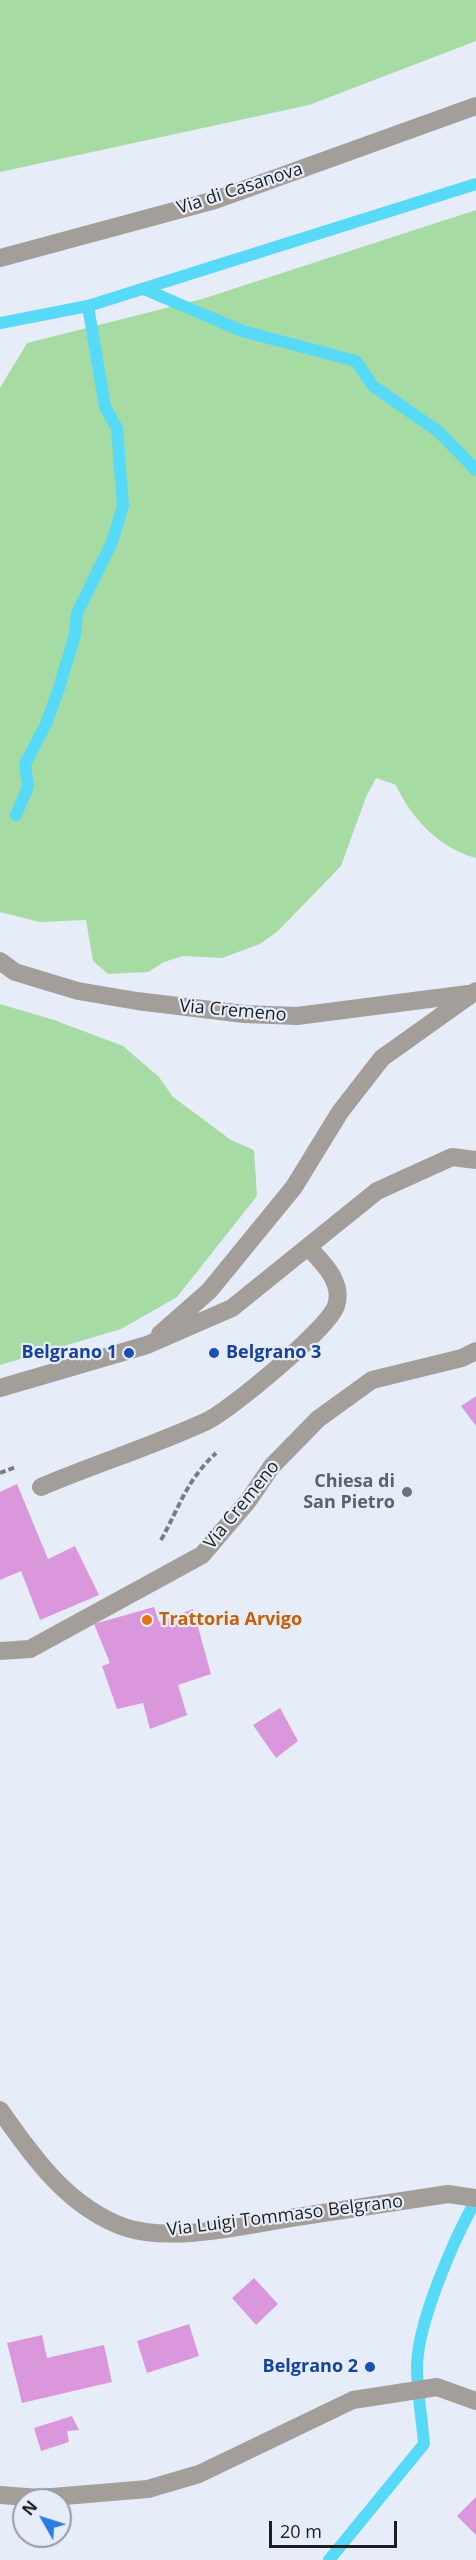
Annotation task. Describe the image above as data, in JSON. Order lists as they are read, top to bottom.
{
  "streets": {
    "street": ["Via di Casanova", "Via Cremeno", "Via Luigi Tommaso Belgrano"]
  },
  "places": [
    "Belgrano 1",
    "Belgrano 3",
    "Chiesa di San Pietro",
    "Trattoria Arvigo",
    "Belgrano 2"
  ],
  "scale_bar": "20 m",
  "north": "top left"
}
